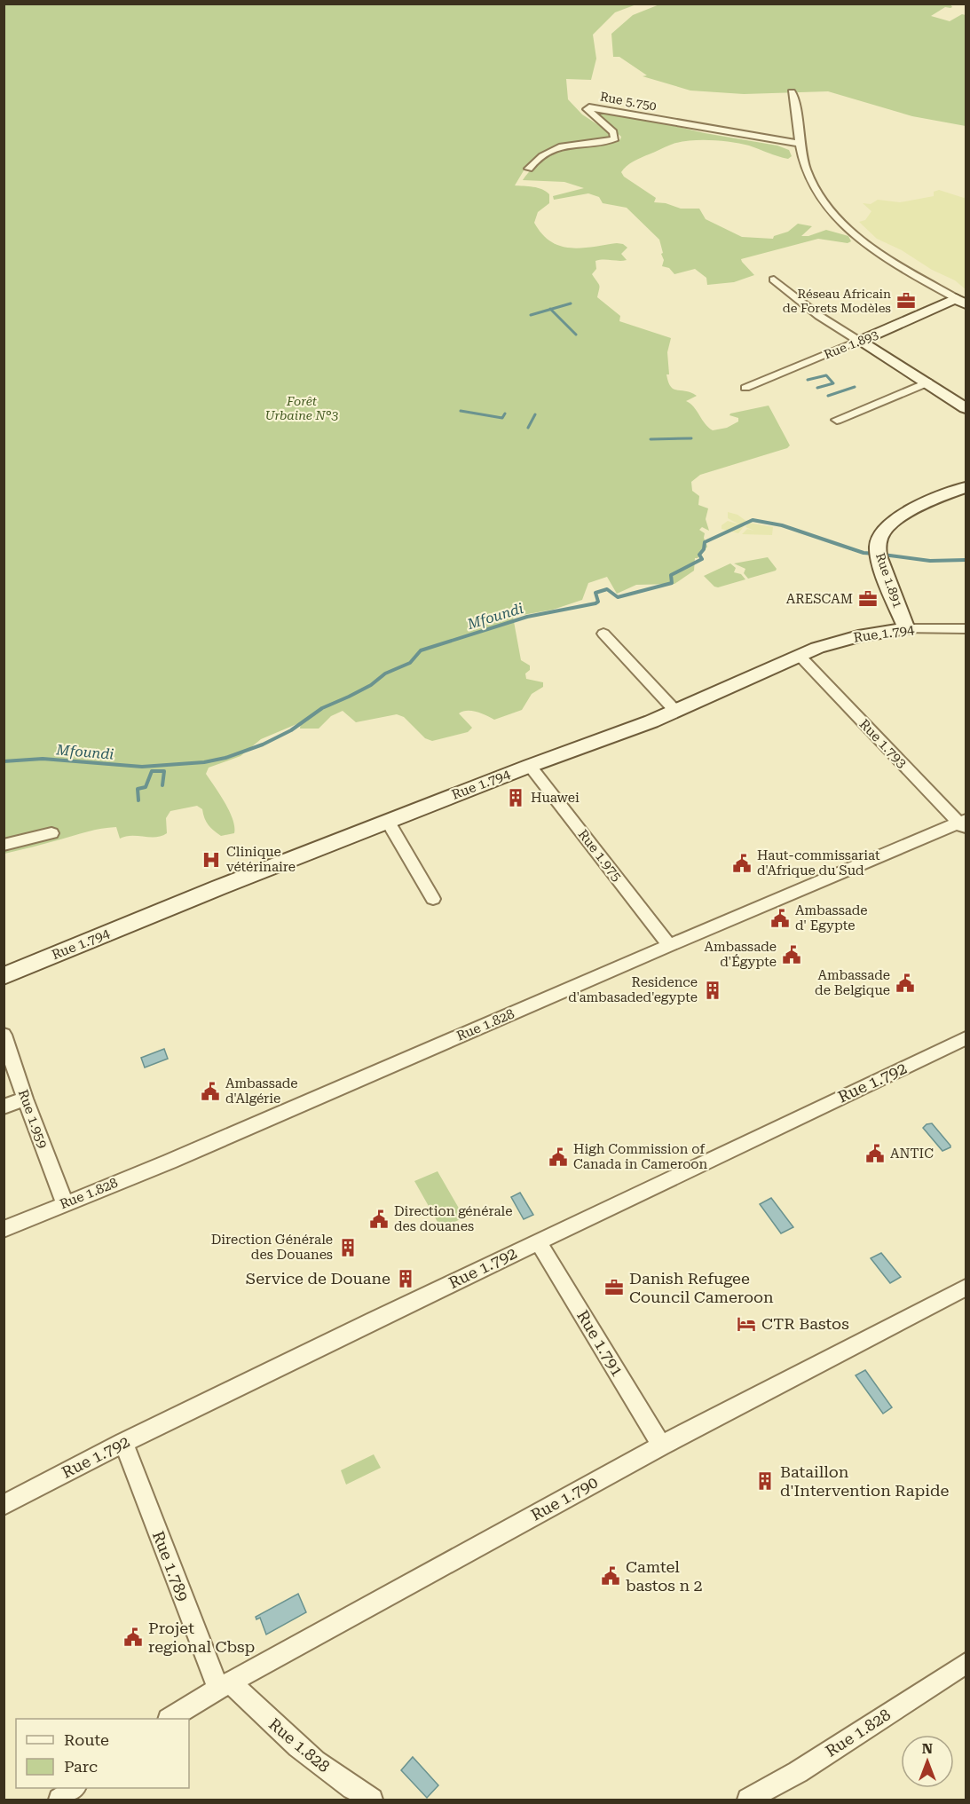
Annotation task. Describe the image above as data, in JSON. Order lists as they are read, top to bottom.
{
  "streets": {
    "street": [
      "Rue 5.750",
      "Rue 1.893",
      "Rue 1.891",
      "Rue 1.794",
      "Rue 1.793",
      "Rue 1.975",
      "Rue 1.828",
      "Rue 1.792",
      "Rue 1.959",
      "Rue 1.791",
      "Rue 1.790",
      "Rue 1.789"
    ]
  },
  "crossings": [
    ["Rue 1.891", "Rue 1.794"],
    ["Rue 1.794", "Rue 1.793"],
    ["Rue 1.794", "Rue 1.975"],
    ["Rue 1.793", "Rue 1.828"],
    ["Rue 1.975", "Rue 1.828"],
    ["Rue 1.828", "Rue 1.959"],
    ["Rue 1.828", "Rue 1.790"],
    ["Rue 1.828", "Rue 1.789"],
    ["Rue 1.792", "Rue 1.791"],
    ["Rue 1.792", "Rue 1.789"],
    ["Rue 1.791", "Rue 1.790"],
    ["Rue 1.790", "Rue 1.789"]
  ],
  "water": ["Mfoundi"],
  "parks": ["Forêt Urbaine N°3"],
  "places": {
    "office": ["Réseau Africain de Forets Modèles", "ARESCAM", "Danish Refugee Council Cameroon"],
    "building": [
      "Huawei",
      "Residence d'ambasaded'egypte",
      "Direction Générale des Douanes",
      "Service de Douane",
      "Bataillon d'Intervention Rapide"
    ],
    "hospital": ["Clinique vétérinaire"],
    "public building": [
      "Haut-commissariat d'Afrique du Sud",
      "Ambassade d' Egypte",
      "Ambassade d'Égypte",
      "Ambassade de Belgique",
      "Ambassade d'Algérie",
      "ANTIC",
      "High Commission of Canada in Cameroon",
      "Direction générale des douanes",
      "Camtel bastos n 2",
      "Projet regional Cbsp"
    ],
    "hotel": ["CTR Bastos"]
  },
  "legend": ["Route", "Parc"],
  "north": "top"
}
